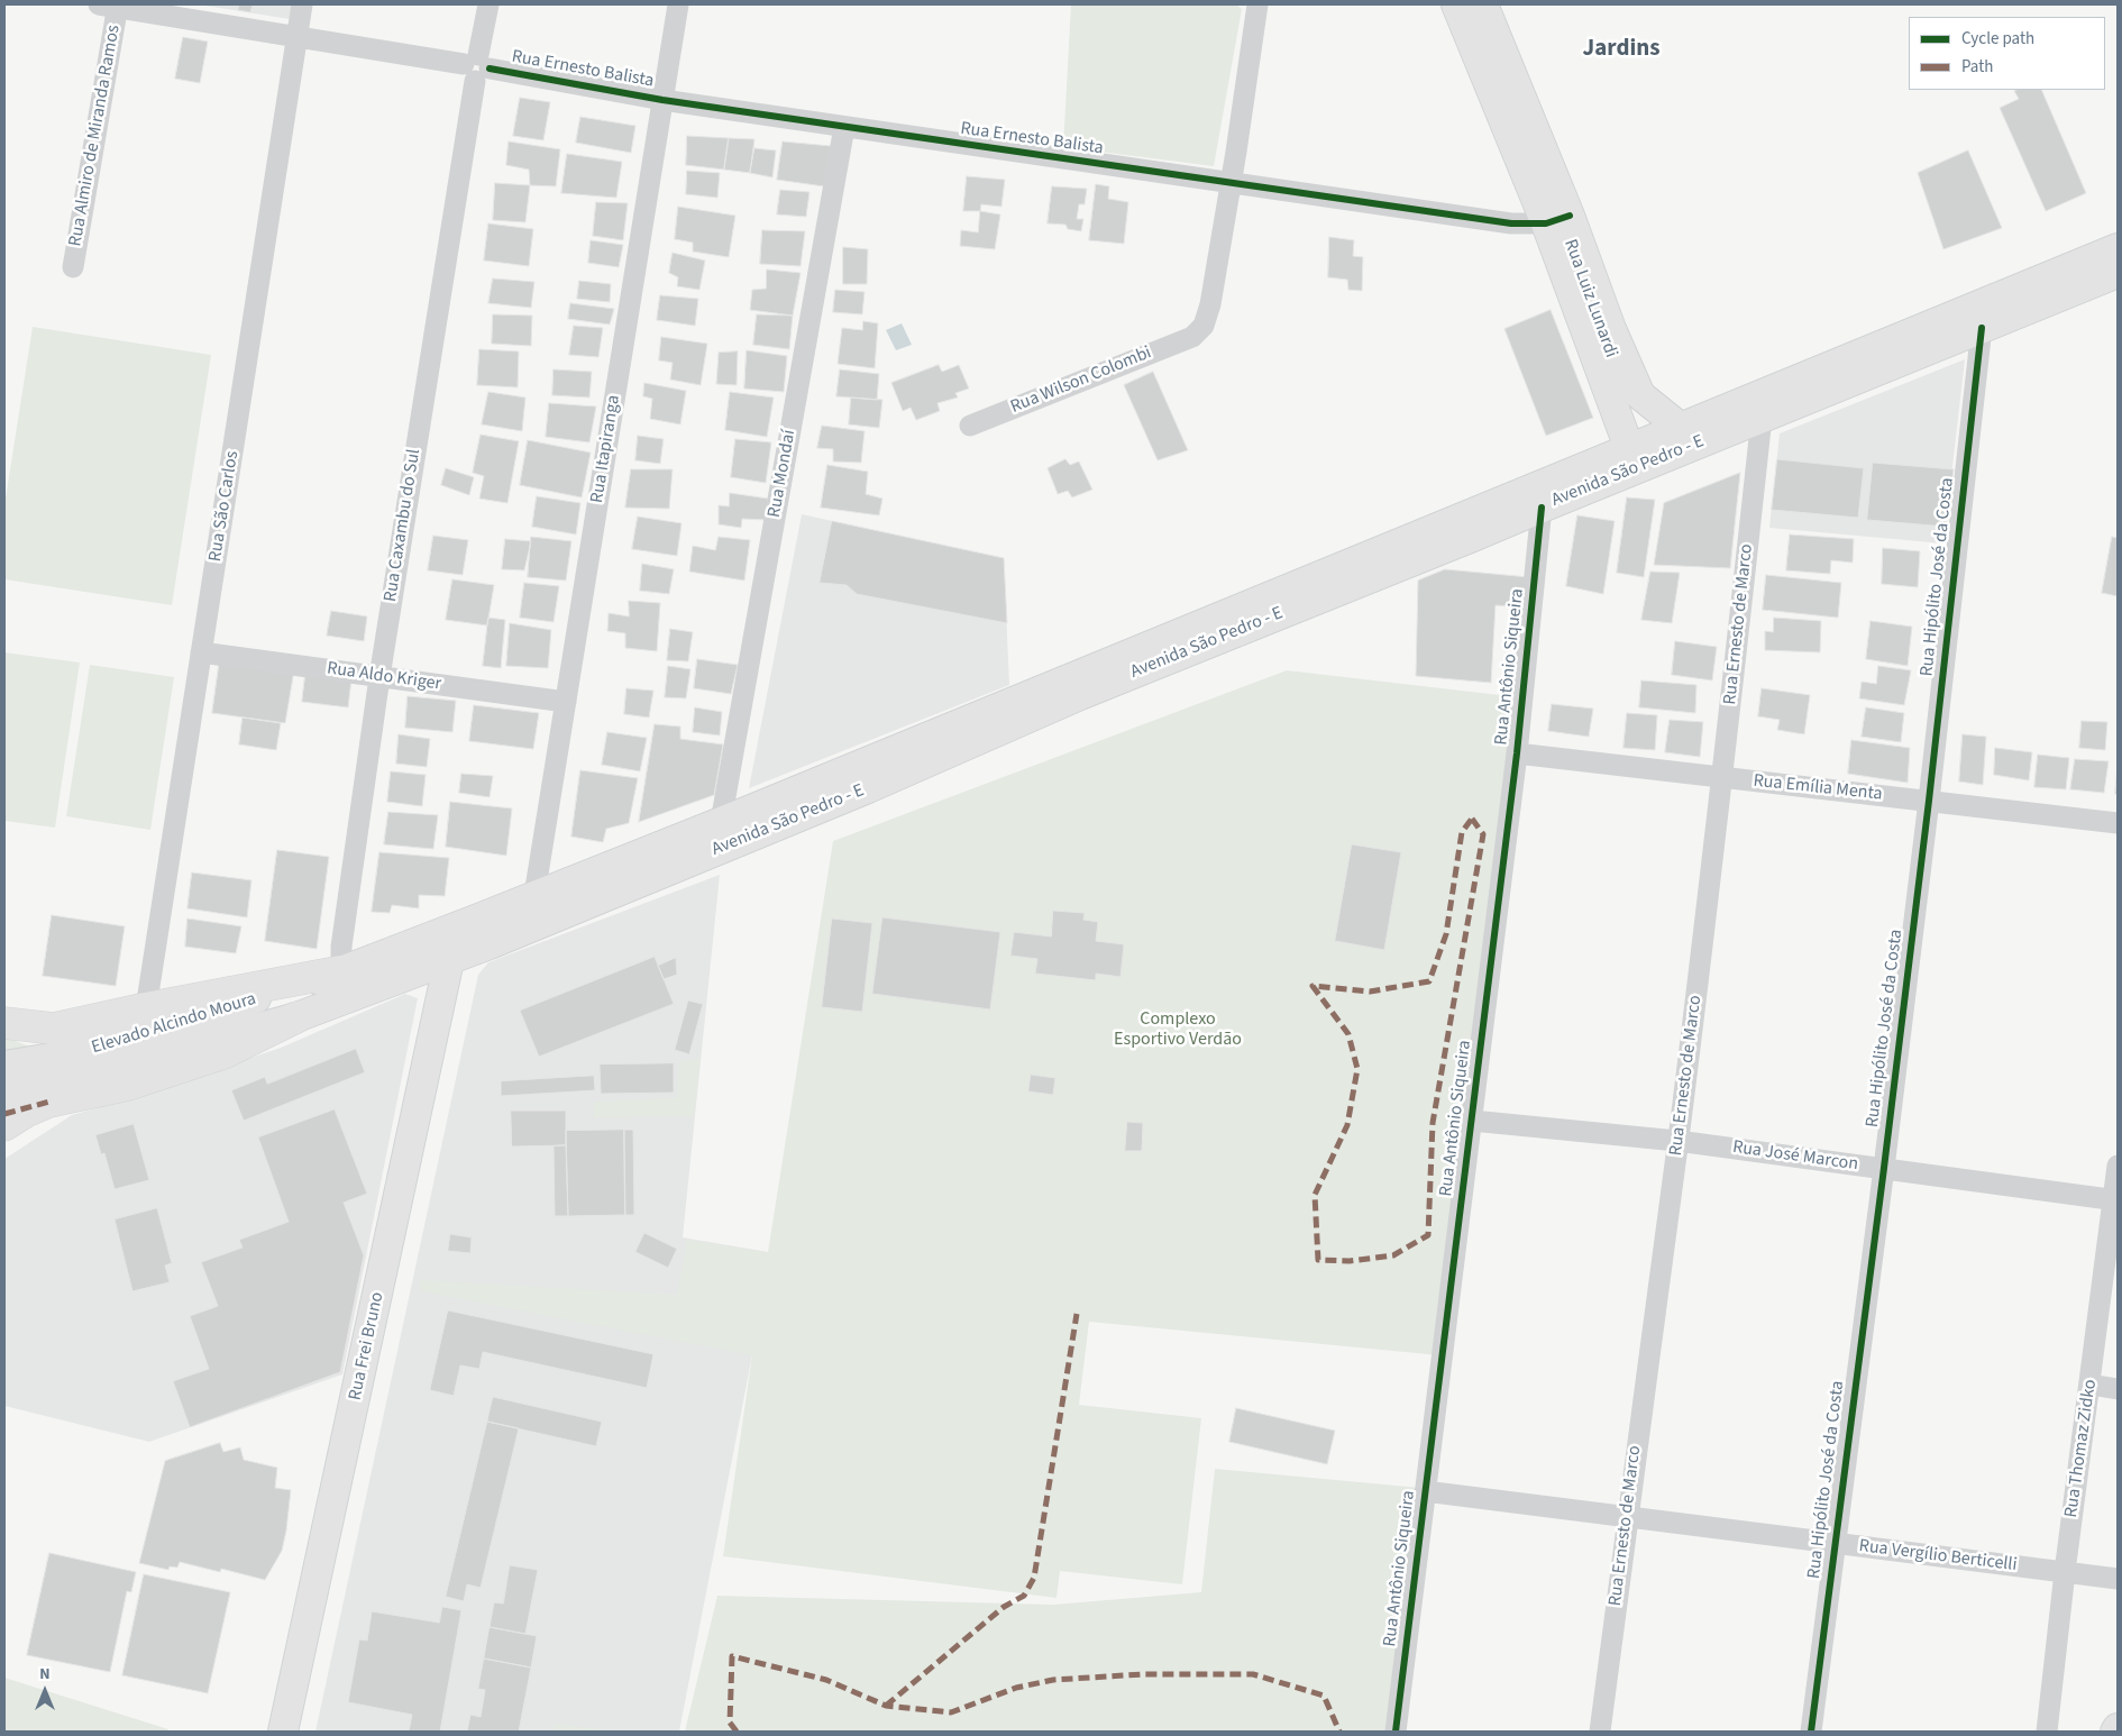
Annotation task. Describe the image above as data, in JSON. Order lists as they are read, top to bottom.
{
  "streets": {
    "main road": [
      "Rua Luiz Lunardi",
      "Avenida São Pedro - E",
      "Elevado Alcindo Moura",
      "Rua Frei Bruno"
    ],
    "street": [
      "Rua Ernesto Balista",
      "Rua Almiro de Miranda Ramos",
      "Rua Wilson Colombi",
      "Rua Itapiranga",
      "Rua Mondaí",
      "Rua São Carlos",
      "Rua Caxambu do Sul",
      "Rua Hipólito José da Costa",
      "Rua Ernesto de Marco",
      "Rua Antônio Siqueira",
      "Rua Aldo Kriger",
      "Rua Emília Menta",
      "Rua José Marcon",
      "Rua Thomaz Zidko",
      "Rua Vergílio Berticelli"
    ]
  },
  "crossings": [
    ["Rua Ernesto Balista", "Rua Almiro de Miranda Ramos"],
    ["Rua Ernesto Balista", "Rua Luiz Lunardi"],
    ["Rua Ernesto Balista", "Rua Wilson Colombi"],
    ["Rua Ernesto Balista", "Rua Itapiranga"],
    ["Rua Ernesto Balista", "Rua Mondaí"],
    ["Rua Ernesto Balista", "Rua São Carlos"],
    ["Rua Ernesto Balista", "Rua Caxambu do Sul"],
    ["Rua Luiz Lunardi", "Avenida São Pedro - E"],
    ["Rua Itapiranga", "Avenida São Pedro - E"],
    ["Rua Itapiranga", "Rua Aldo Kriger"],
    ["Avenida São Pedro - E", "Rua Mondaí"],
    ["Avenida São Pedro - E", "Rua Caxambu do Sul"],
    ["Avenida São Pedro - E", "Rua Hipólito José da Costa"],
    ["Avenida São Pedro - E", "Rua Ernesto de Marco"],
    ["Avenida São Pedro - E", "Rua Antônio Siqueira"],
    ["Avenida São Pedro - E", "Elevado Alcindo Moura"],
    ["Avenida São Pedro - E", "Rua Frei Bruno"],
    ["Rua São Carlos", "Rua Aldo Kriger"],
    ["Rua Caxambu do Sul", "Rua Aldo Kriger"],
    ["Rua Caxambu do Sul", "Elevado Alcindo Moura"],
    ["Rua Hipólito José da Costa", "Rua Emília Menta"],
    ["Rua Hipólito José da Costa", "Rua José Marcon"],
    ["Rua Hipólito José da Costa", "Rua Vergílio Berticelli"],
    ["Rua Ernesto de Marco", "Rua Emília Menta"],
    ["Rua Ernesto de Marco", "Rua José Marcon"],
    ["Rua Ernesto de Marco", "Rua Vergílio Berticelli"],
    ["Rua Antônio Siqueira", "Rua Emília Menta"],
    ["Rua Antônio Siqueira", "Rua José Marcon"],
    ["Rua Antônio Siqueira", "Rua Vergílio Berticelli"],
    ["Rua José Marcon", "Rua Thomaz Zidko"],
    ["Rua Thomaz Zidko", "Rua Vergílio Berticelli"]
  ],
  "districts": ["Jardins"],
  "parks": ["Complexo Esportivo Verdão"],
  "legend": ["Cycle path", "Path"],
  "north": "top"
}
